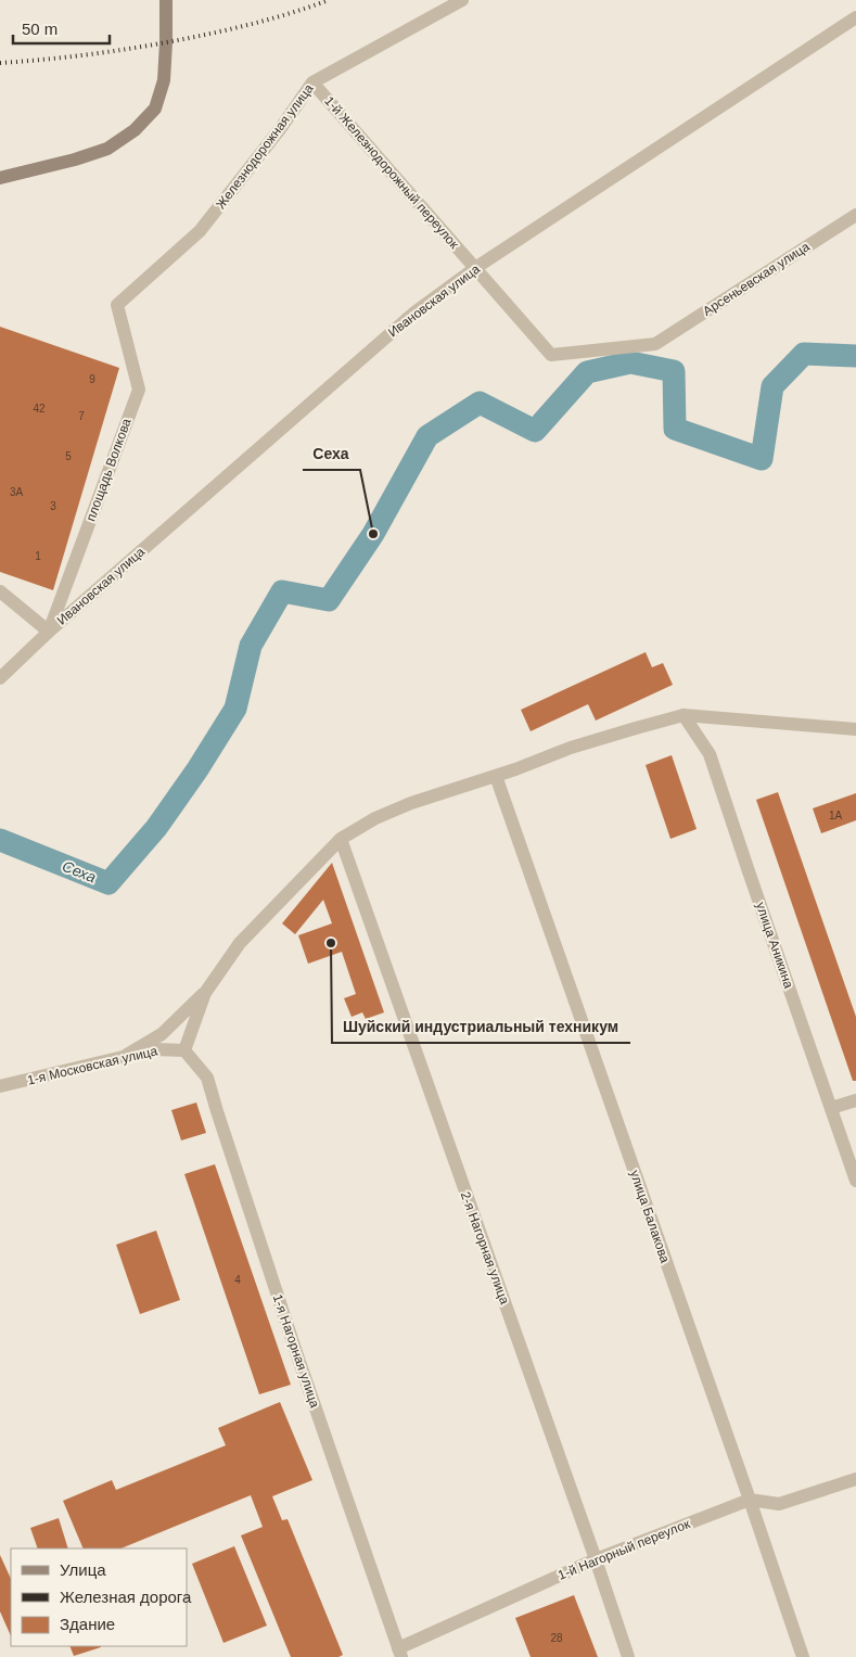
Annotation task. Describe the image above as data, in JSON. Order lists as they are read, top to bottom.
{
  "streets": {
    "street": [
      "Железнодорожная улица",
      "1-й Железнодорожный переулок",
      "Арсеньевская улица",
      "Ивановская улица",
      "площадь Волкова",
      "улица Аникина",
      "1-я Московская улица",
      "улица Балакова",
      "2-я Нагорная улица",
      "1-я Нагорная улица",
      "1-й Нагорный переулок"
    ]
  },
  "crossings": [
    ["Железнодорожная улица", "1-й Железнодорожный переулок"],
    ["Железнодорожная улица", "площадь Волкова"],
    ["1-й Железнодорожный переулок", "Арсеньевская улица"],
    ["1-й Железнодорожный переулок", "Ивановская улица"],
    ["Ивановская улица", "площадь Волкова"],
    ["1-я Московская улица", "1-я Нагорная улица"],
    ["улица Балакова", "1-й Нагорный переулок"],
    ["2-я Нагорная улица", "1-й Нагорный переулок"],
    ["1-я Нагорная улица", "1-й Нагорный переулок"]
  ],
  "water": ["Сеха"],
  "places": ["Сеха", "Шуйский индустриальный техникум"],
  "house_numbers": [
    "9",
    "42",
    "7",
    "5",
    "3А",
    "3",
    "1",
    "1А",
    "4",
    "28"
  ],
  "legend": ["Улица", "Железная дорога", "Здание"],
  "scale_bar": "50 m"
}
